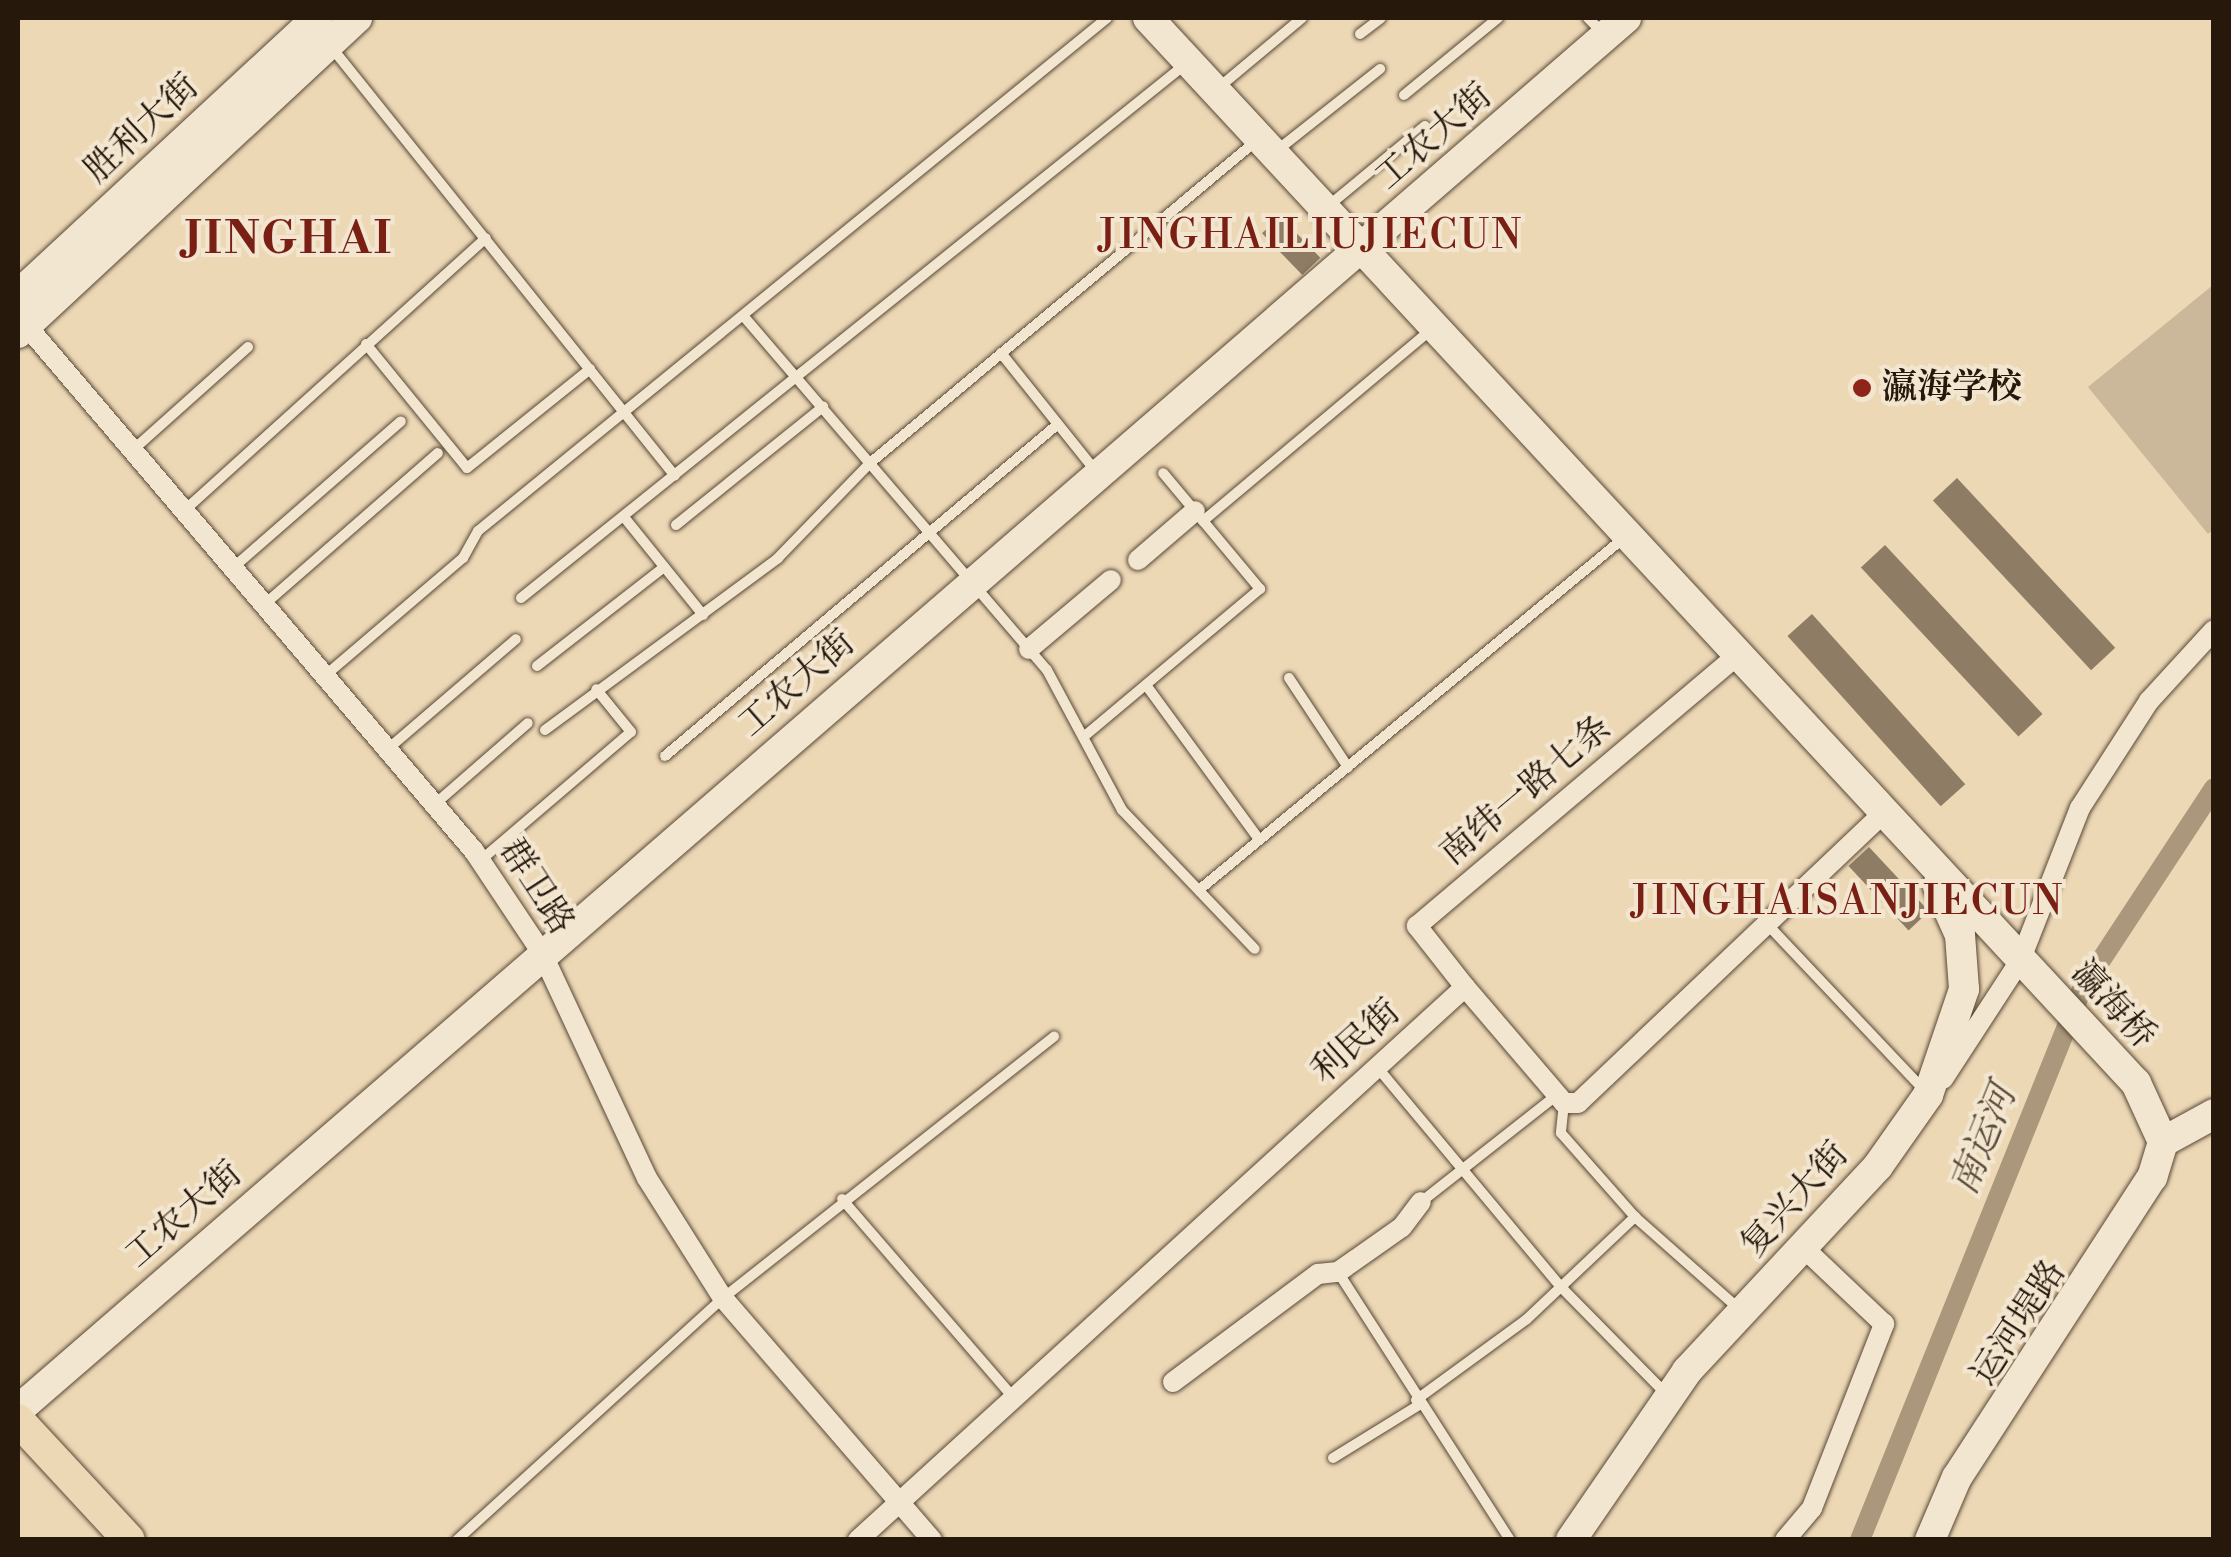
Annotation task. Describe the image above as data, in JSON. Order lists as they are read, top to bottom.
{
  "streets": {
    "street": [
      "胜利大街",
      "工农大街",
      "南纬一路七条",
      "群卫路",
      "瀛海桥",
      "利民街",
      "复兴大街",
      "运河堤路"
    ]
  },
  "crossings": [
    ["工农大街", "群卫路"],
    ["工农大街", "瀛海桥"],
    ["南纬一路七条", "瀛海桥"],
    ["南纬一路七条", "利民街"],
    ["群卫路", "利民街"],
    ["瀛海桥", "复兴大街"],
    ["瀛海桥", "运河堤路"]
  ],
  "districts": ["JINGHAILIUJIECUN", "JINGHAI", "JINGHAISANJIECUN"],
  "water": ["南运河"],
  "places": ["瀛海学校"]
}
